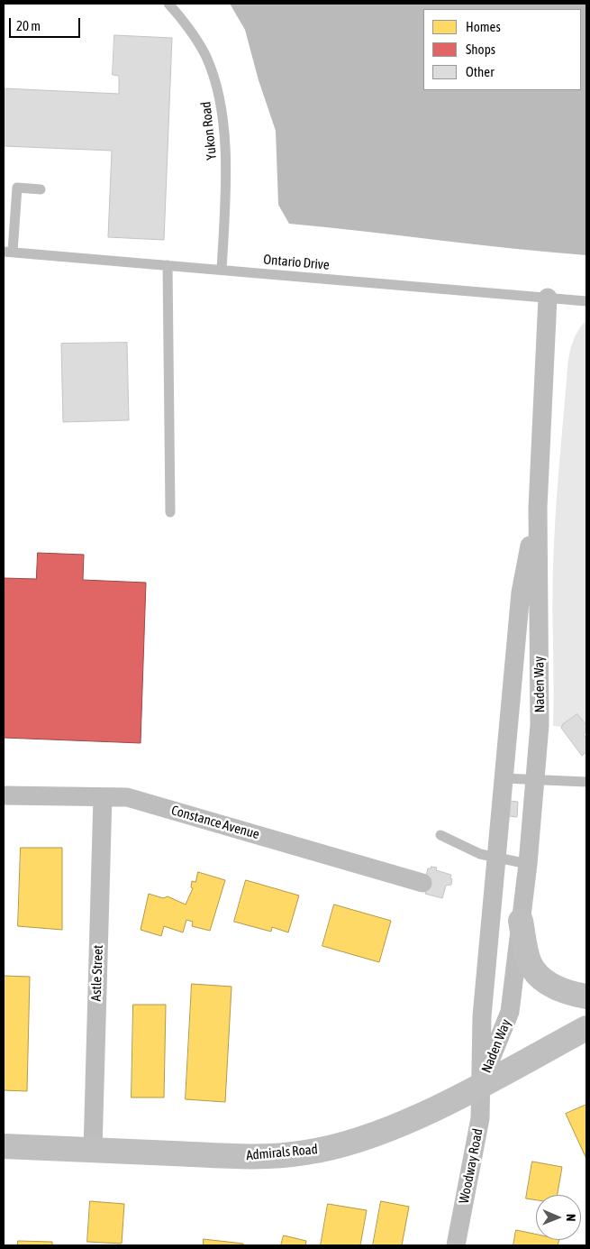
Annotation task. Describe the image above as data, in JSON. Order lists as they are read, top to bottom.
{
  "streets": {
    "main road": ["Admirals Road"],
    "street": [
      "Naden Way",
      "Constance Avenue",
      "Astle Street",
      "Woodway Road"
    ],
    "lane": ["Yukon Road", "Ontario Drive"]
  },
  "crossings": [
    ["Yukon Road", "Ontario Drive"],
    ["Ontario Drive", "Naden Way"],
    ["Naden Way", "Admirals Road"],
    ["Naden Way", "Woodway Road"],
    ["Constance Avenue", "Astle Street"],
    ["Astle Street", "Admirals Road"],
    ["Admirals Road", "Woodway Road"]
  ],
  "legend": ["Homes", "Shops", "Other"],
  "scale_bar": "20 m",
  "north": "right"
}
